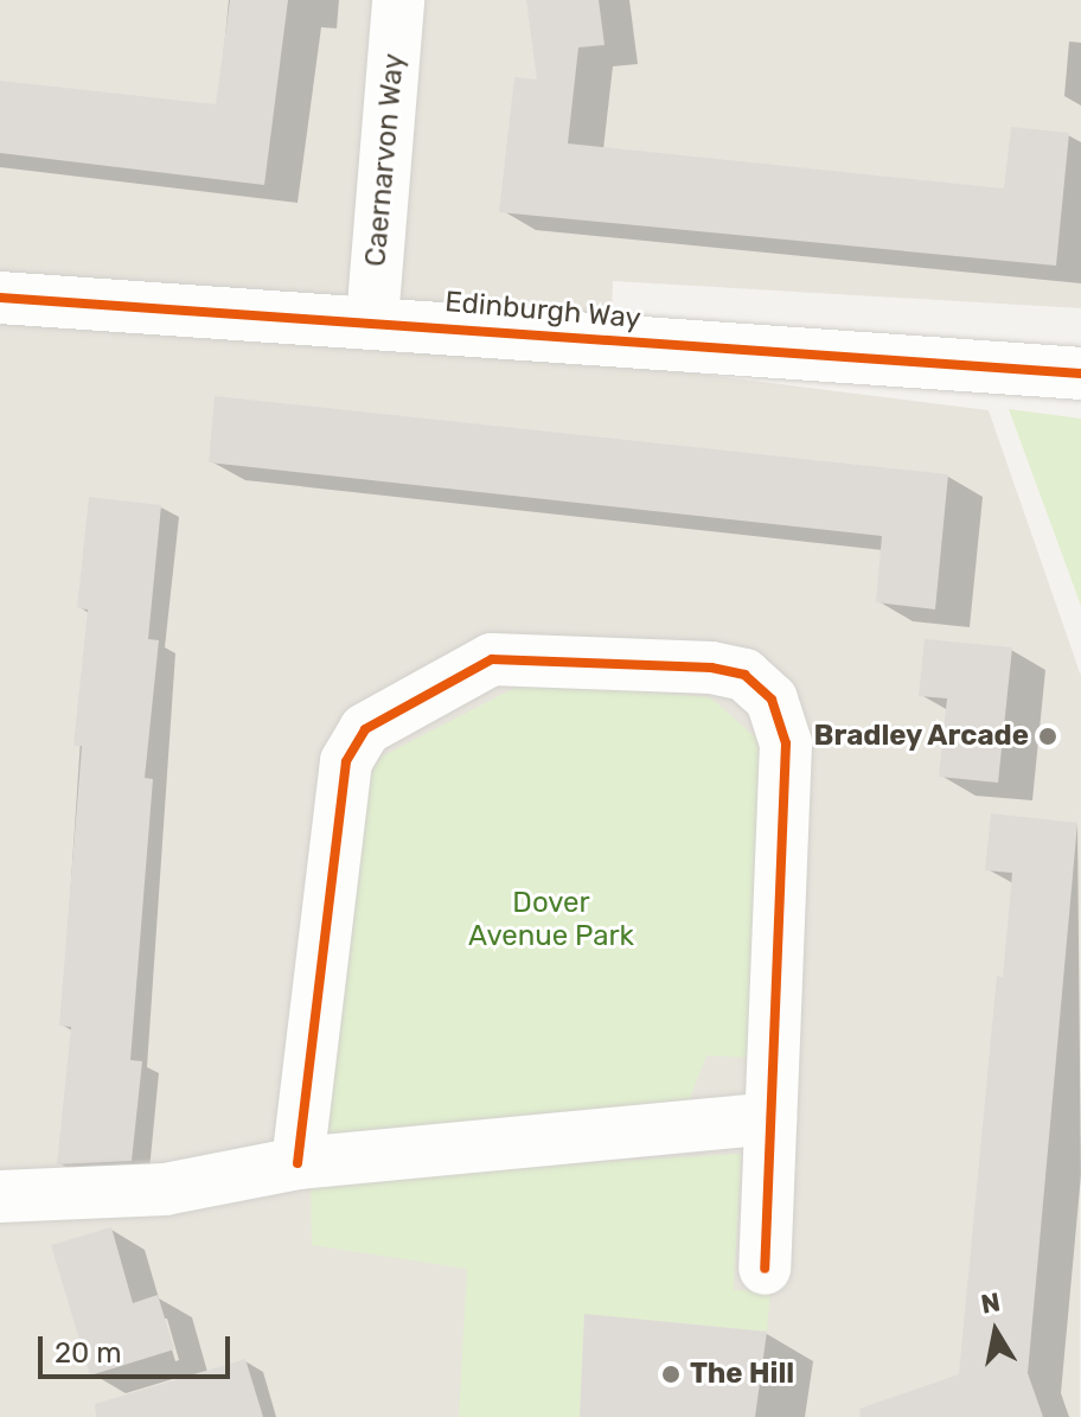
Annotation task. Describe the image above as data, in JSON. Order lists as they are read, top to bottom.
{
  "streets": {
    "street": ["Caernarvon Way", "Edinburgh Way"]
  },
  "crossings": [
    ["Caernarvon Way", "Edinburgh Way"]
  ],
  "parks": ["Dover Avenue Park"],
  "places": ["Bradley Arcade", "The Hill"],
  "scale_bar": "20 m",
  "north": "top"
}
